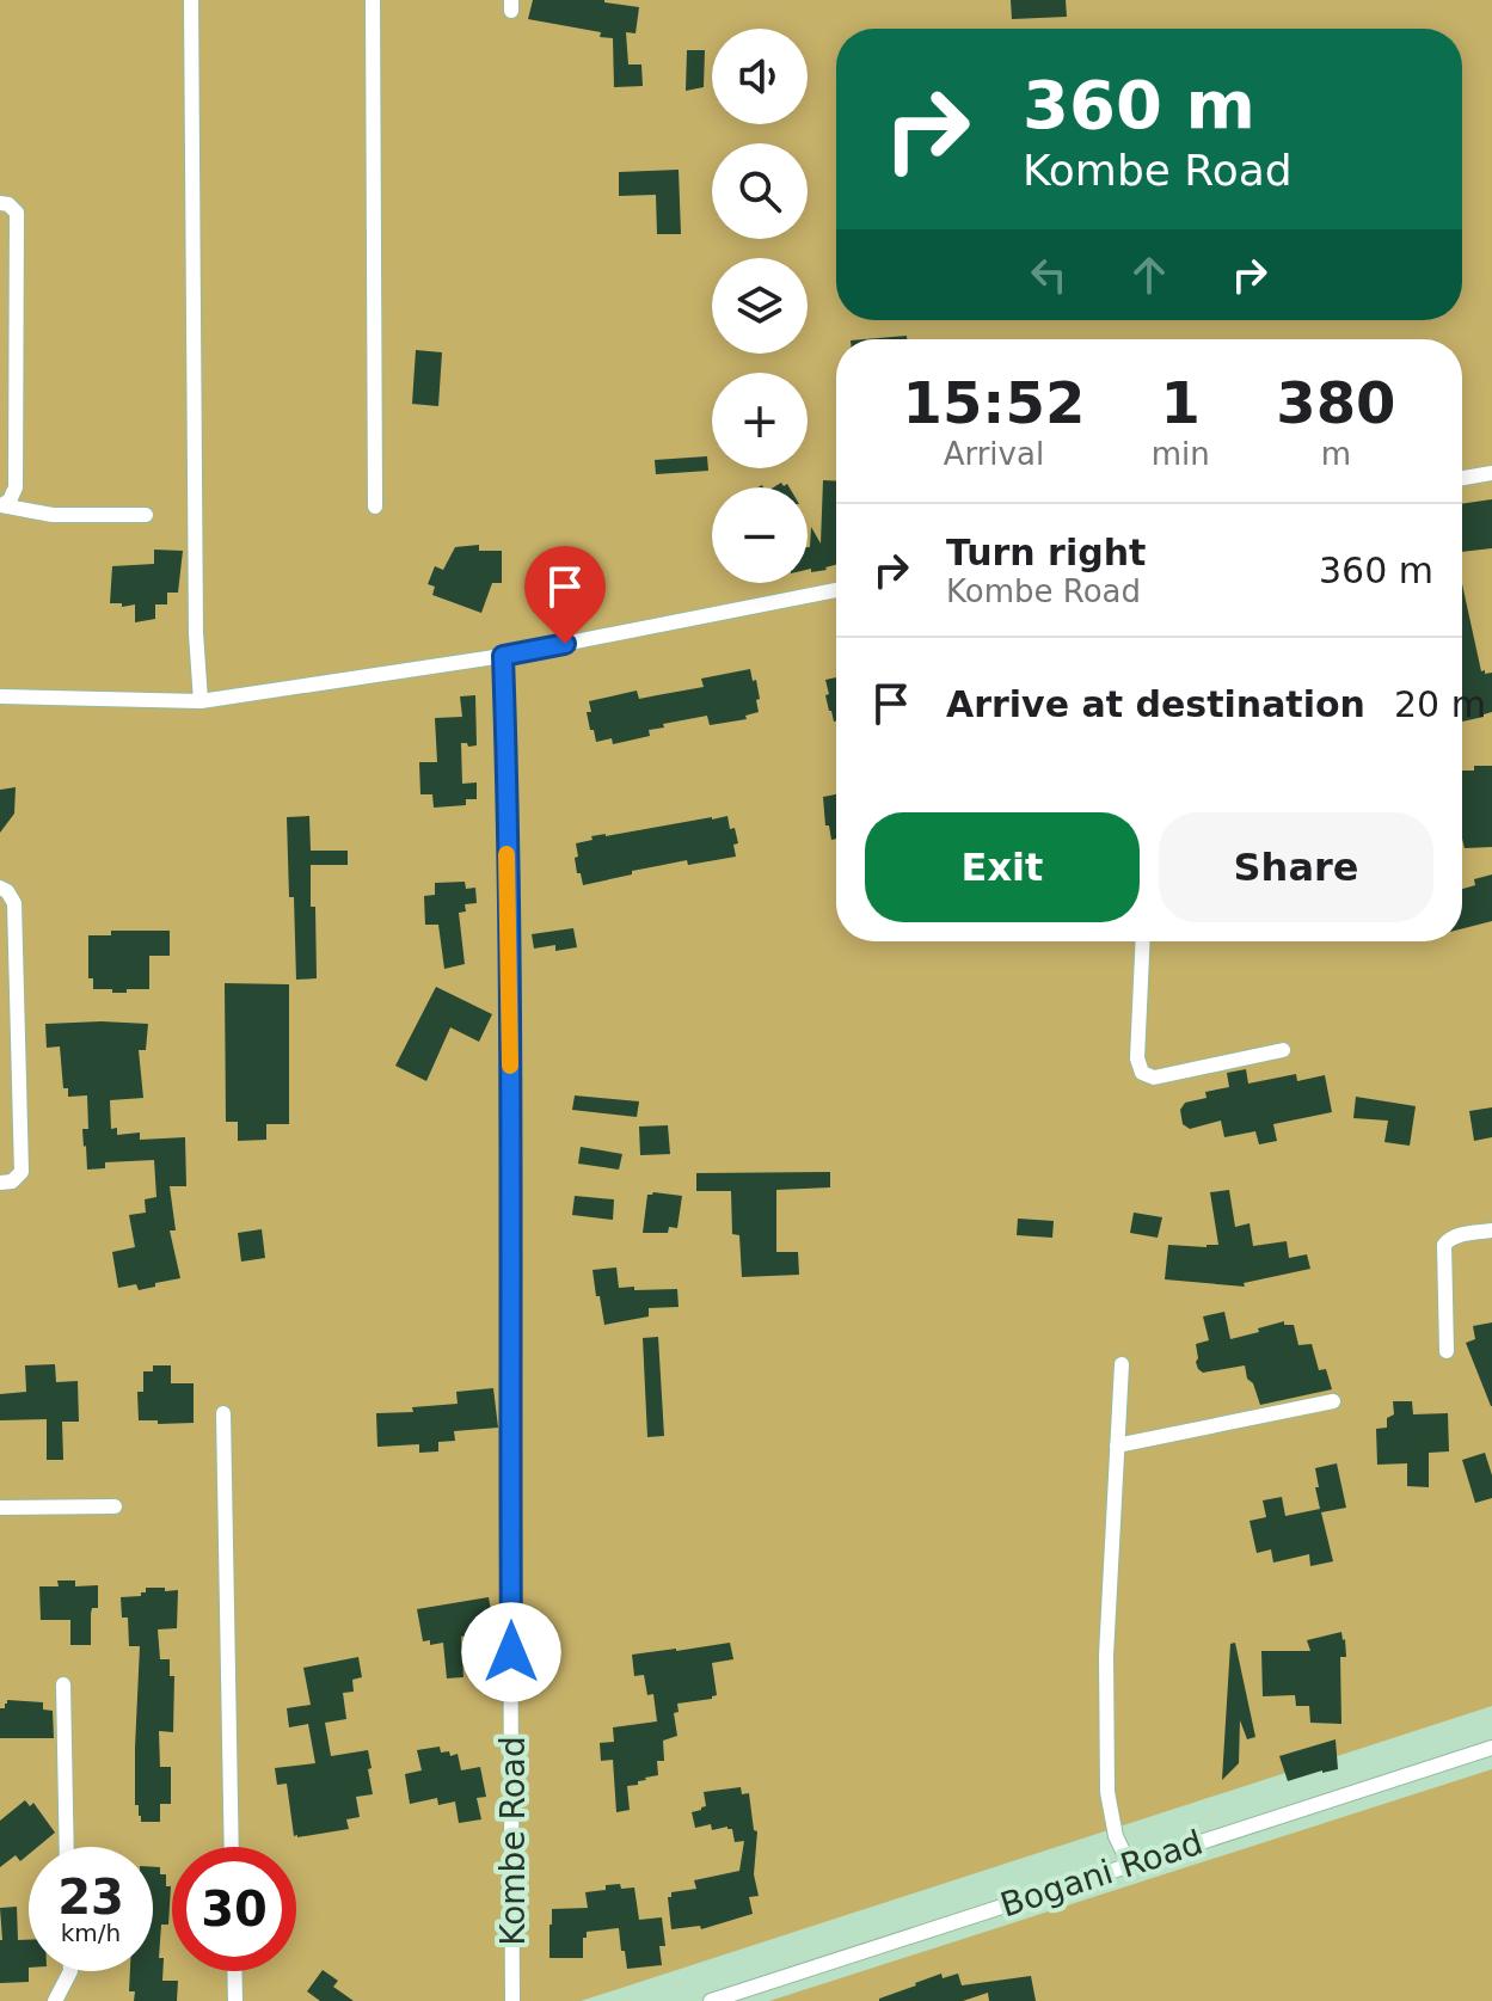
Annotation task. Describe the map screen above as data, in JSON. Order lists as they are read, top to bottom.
{
  "streets": {
    "street": ["Kombe Road", "Bogani Road"]
  },
  "page": {
    "map_buttons": ["+", "−"],
    "turn": ["360 m", "Kombe Road"],
    "eta": [
      "15:52",
      "Arrival",
      "1",
      "min",
      "380",
      "m"
    ],
    "list": [
      {
        "name": "Turn right",
        "note": "Kombe Road",
        "value": "360 m"
      },
      {
        "name": "Arrive at destination",
        "value": "20 m"
      }
    ],
    "buttons": ["Exit", "Share"],
    "speed": "23 km/h",
    "limit": "30"
  }
}
